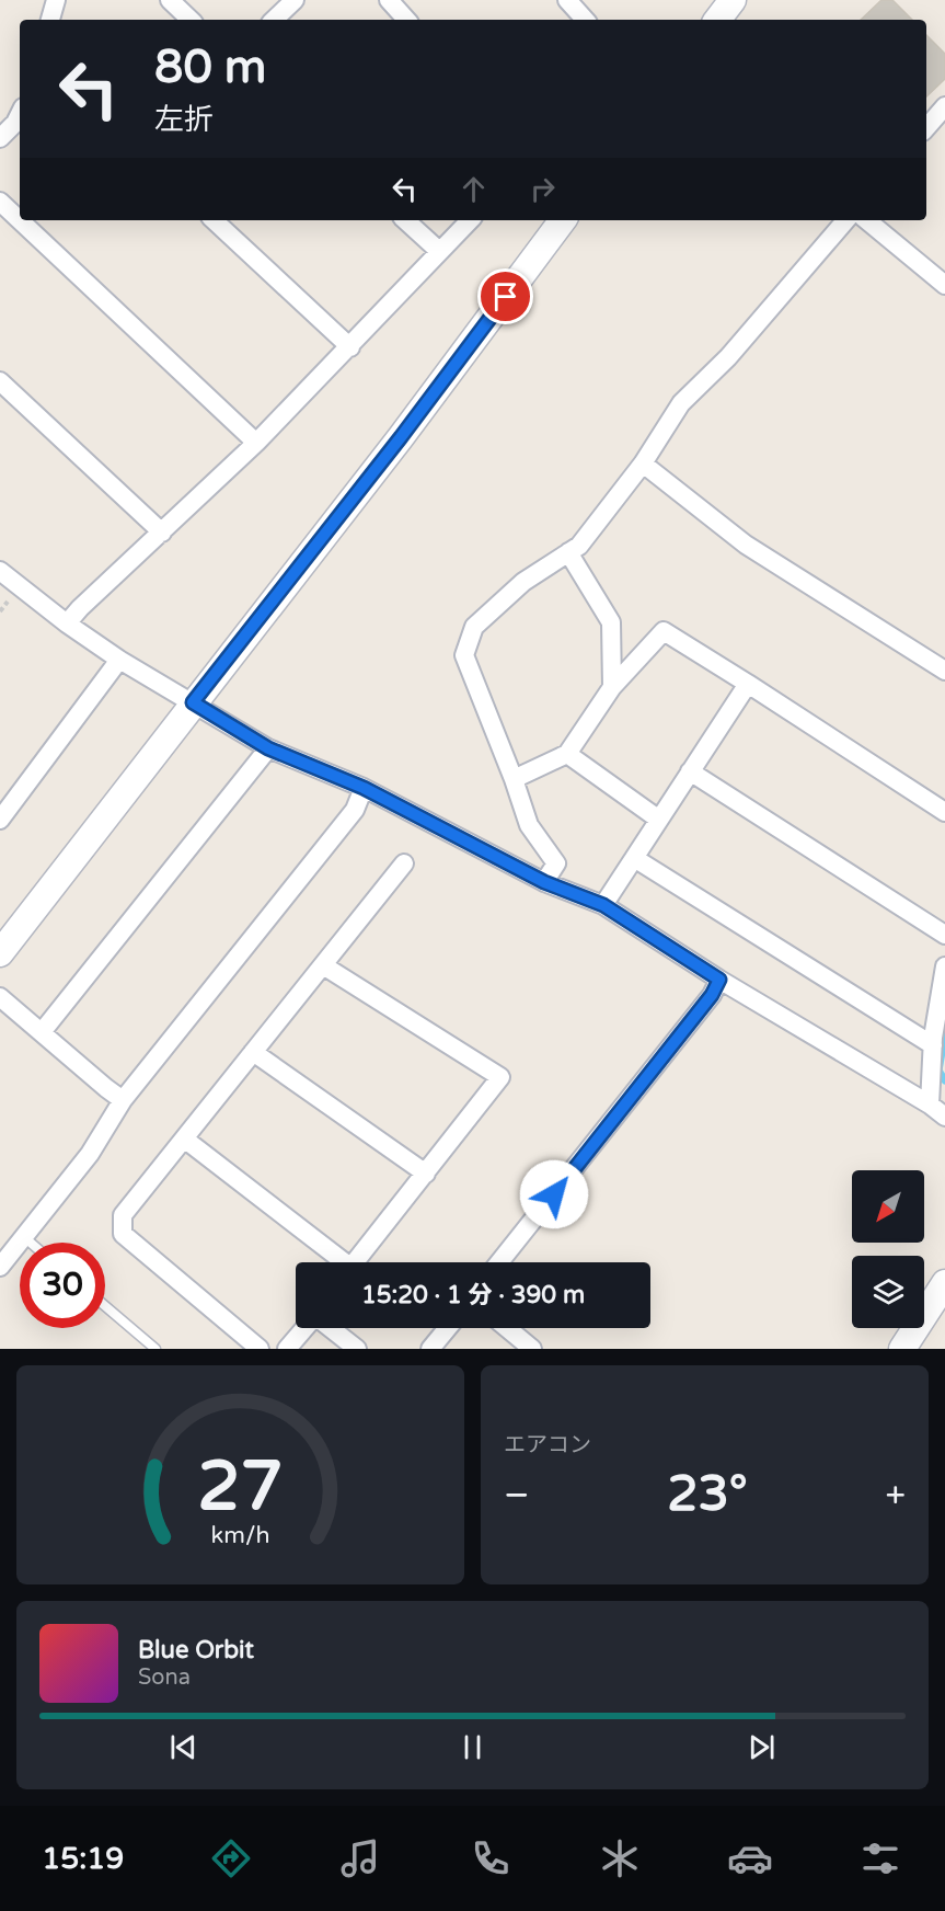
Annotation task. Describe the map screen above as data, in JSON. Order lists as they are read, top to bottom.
{
  "north": "bottom left",
  "page": {
    "turn": ["80 m", "左折"],
    "limit": "30",
    "trip": "15:20 · 1 分 · 390 m",
    "tile": "エアコン",
    "heat": ["−", "23°", "+"],
    "song": ["Blue Orbit", "Sona"],
    "tabs": "15:19",
    "gauge": ["27", "km/h"]
  }
}
